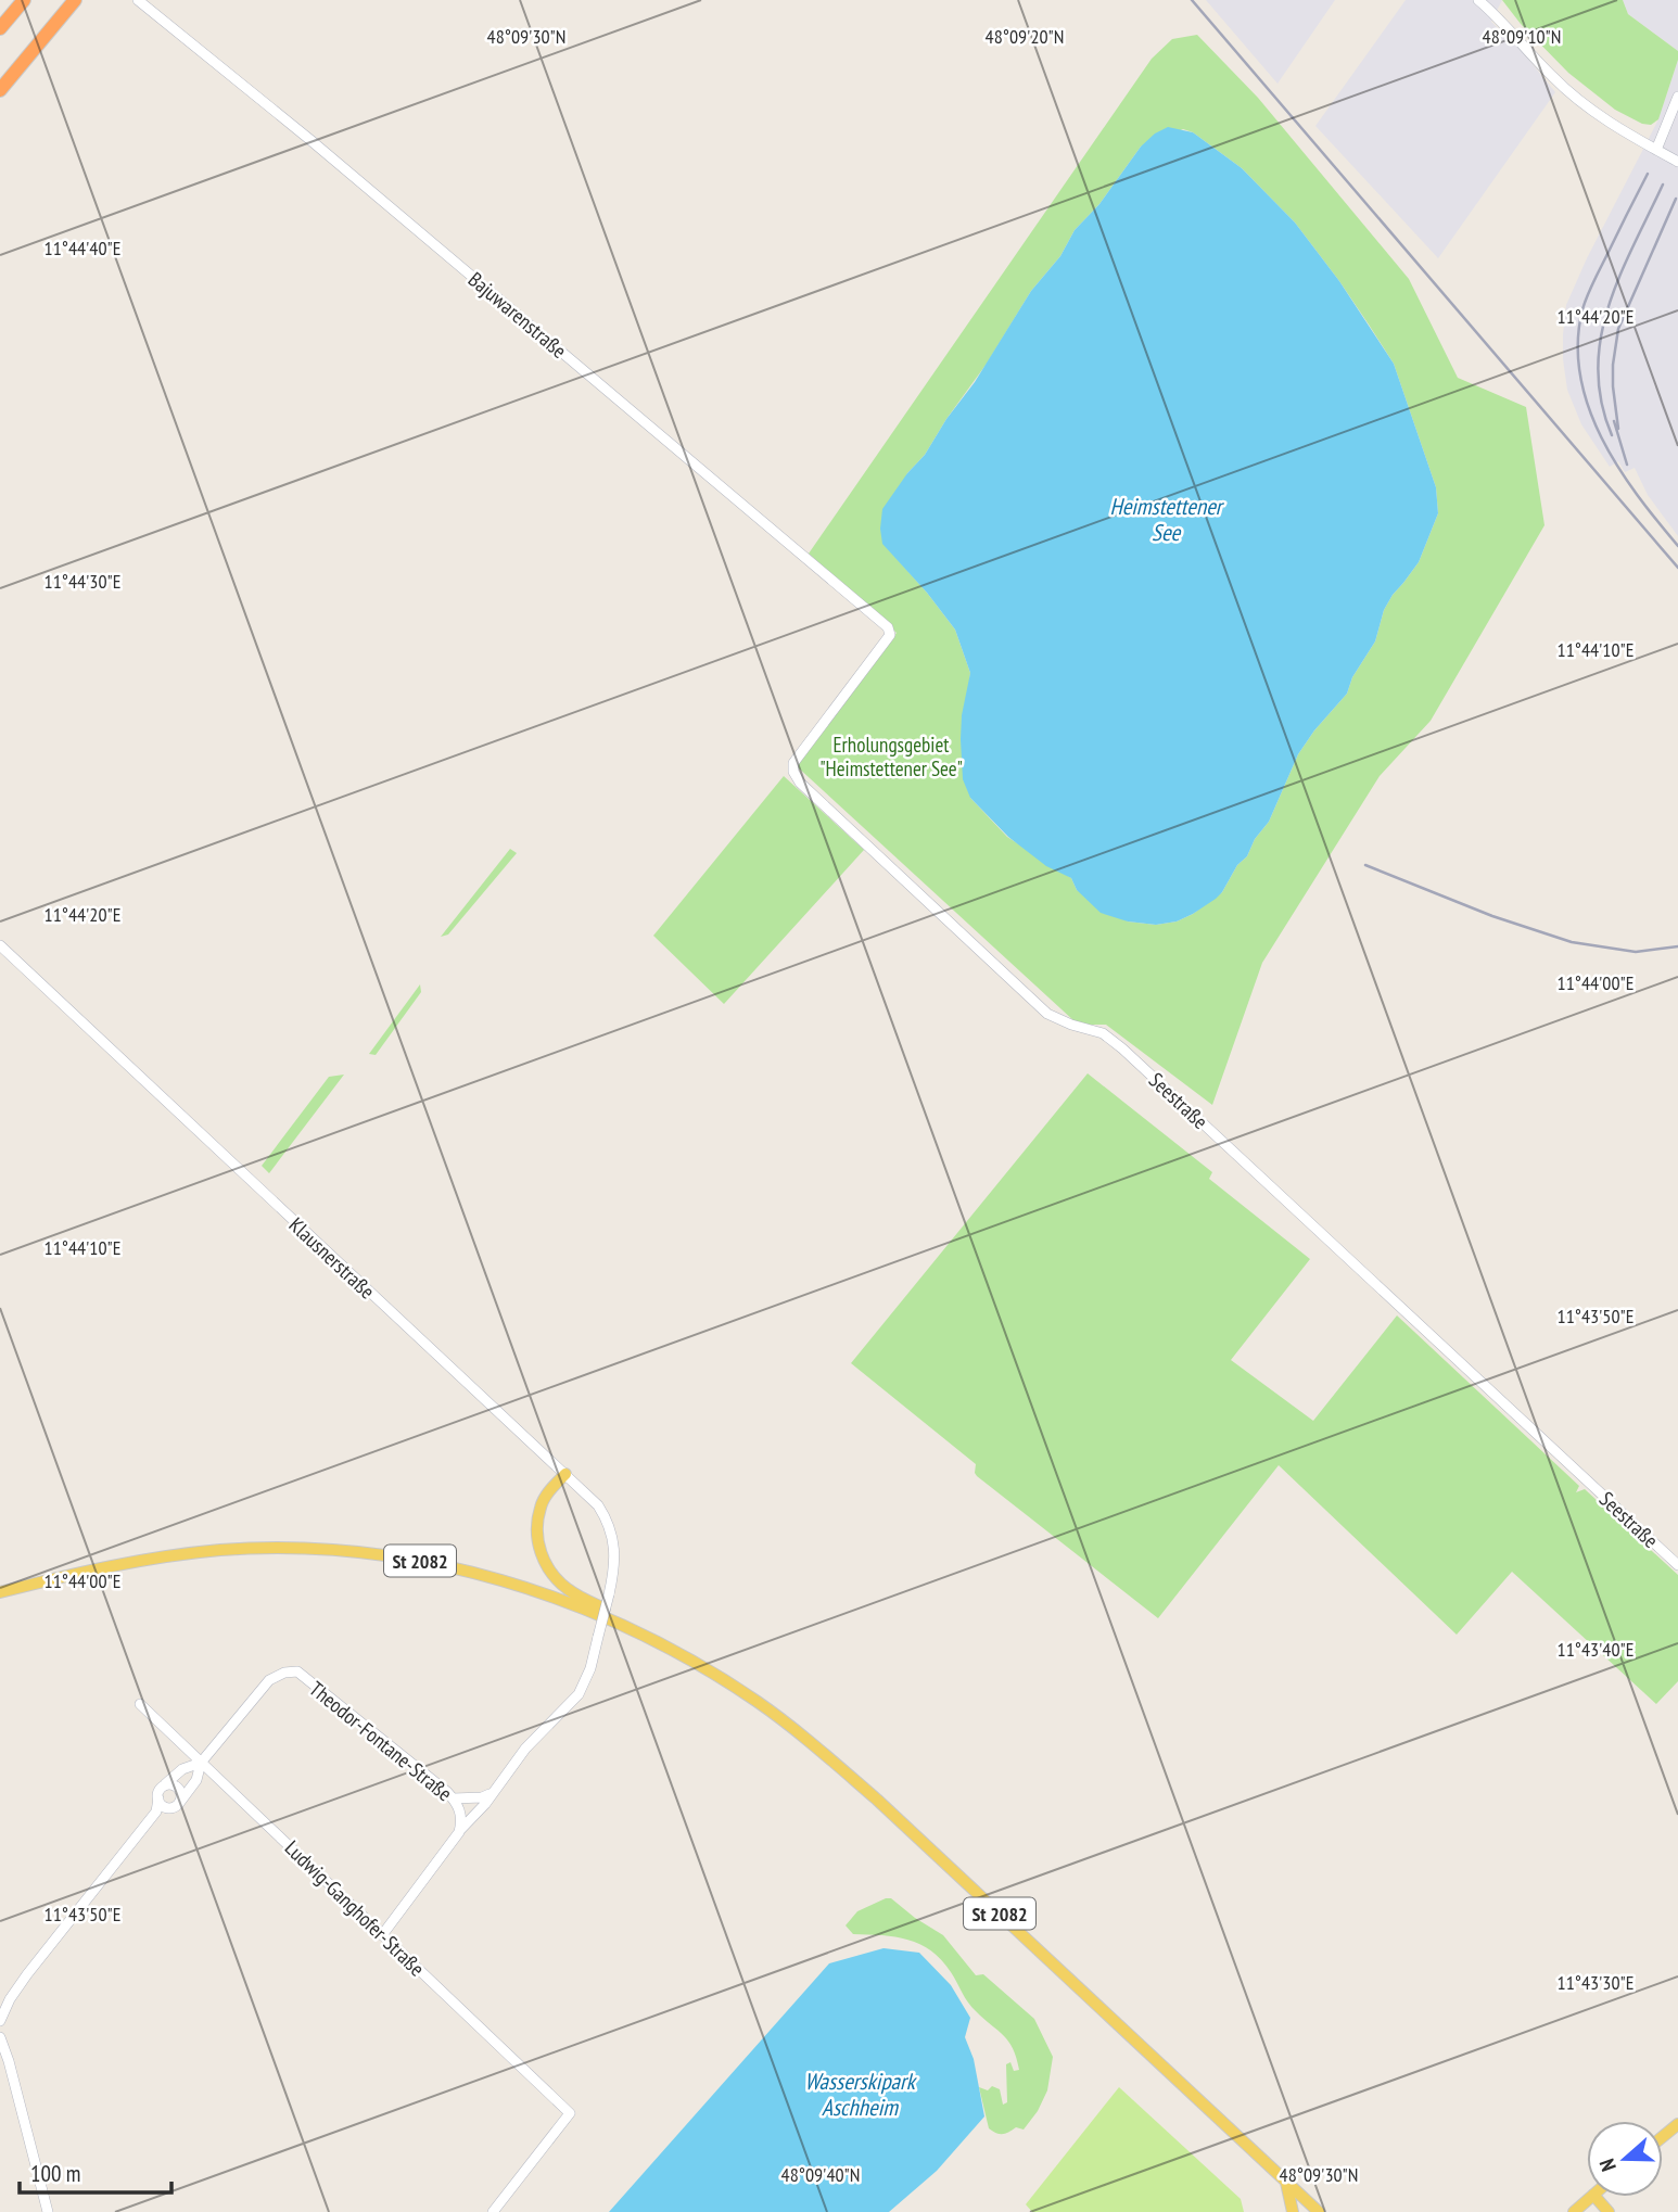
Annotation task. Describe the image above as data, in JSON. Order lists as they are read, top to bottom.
{
  "streets": {
    "main road": ["St 2082"],
    "street": [
      "Bajuwarenstraße",
      "Seestraße",
      "Klausnerstraße",
      "Theodor-Fontane-Straße",
      "Ludwig-Ganghofer-Straße"
    ]
  },
  "crossings": [
    ["Bajuwarenstraße", "Seestraße"],
    ["Theodor-Fontane-Straße", "Ludwig-Ganghofer-Straße"]
  ],
  "water": ["Heimstettener See", "Wasserskipark Aschheim"],
  "parks": ["Erholungsgebiet \"Heimstettener See\""],
  "scale_bar": "100 m",
  "north": "left",
  "coordinates": [
    "48°09'30\"N",
    "48°09'20\"N",
    "48°09'10\"N",
    "11°44'40\"E",
    "11°44'20\"E",
    "11°44'30\"E",
    "11°44'10\"E",
    "11°44'00\"E",
    "11°43'50\"E",
    "11°43'40\"E",
    "11°43'30\"E",
    "48°09'40\"N"
  ]
}
